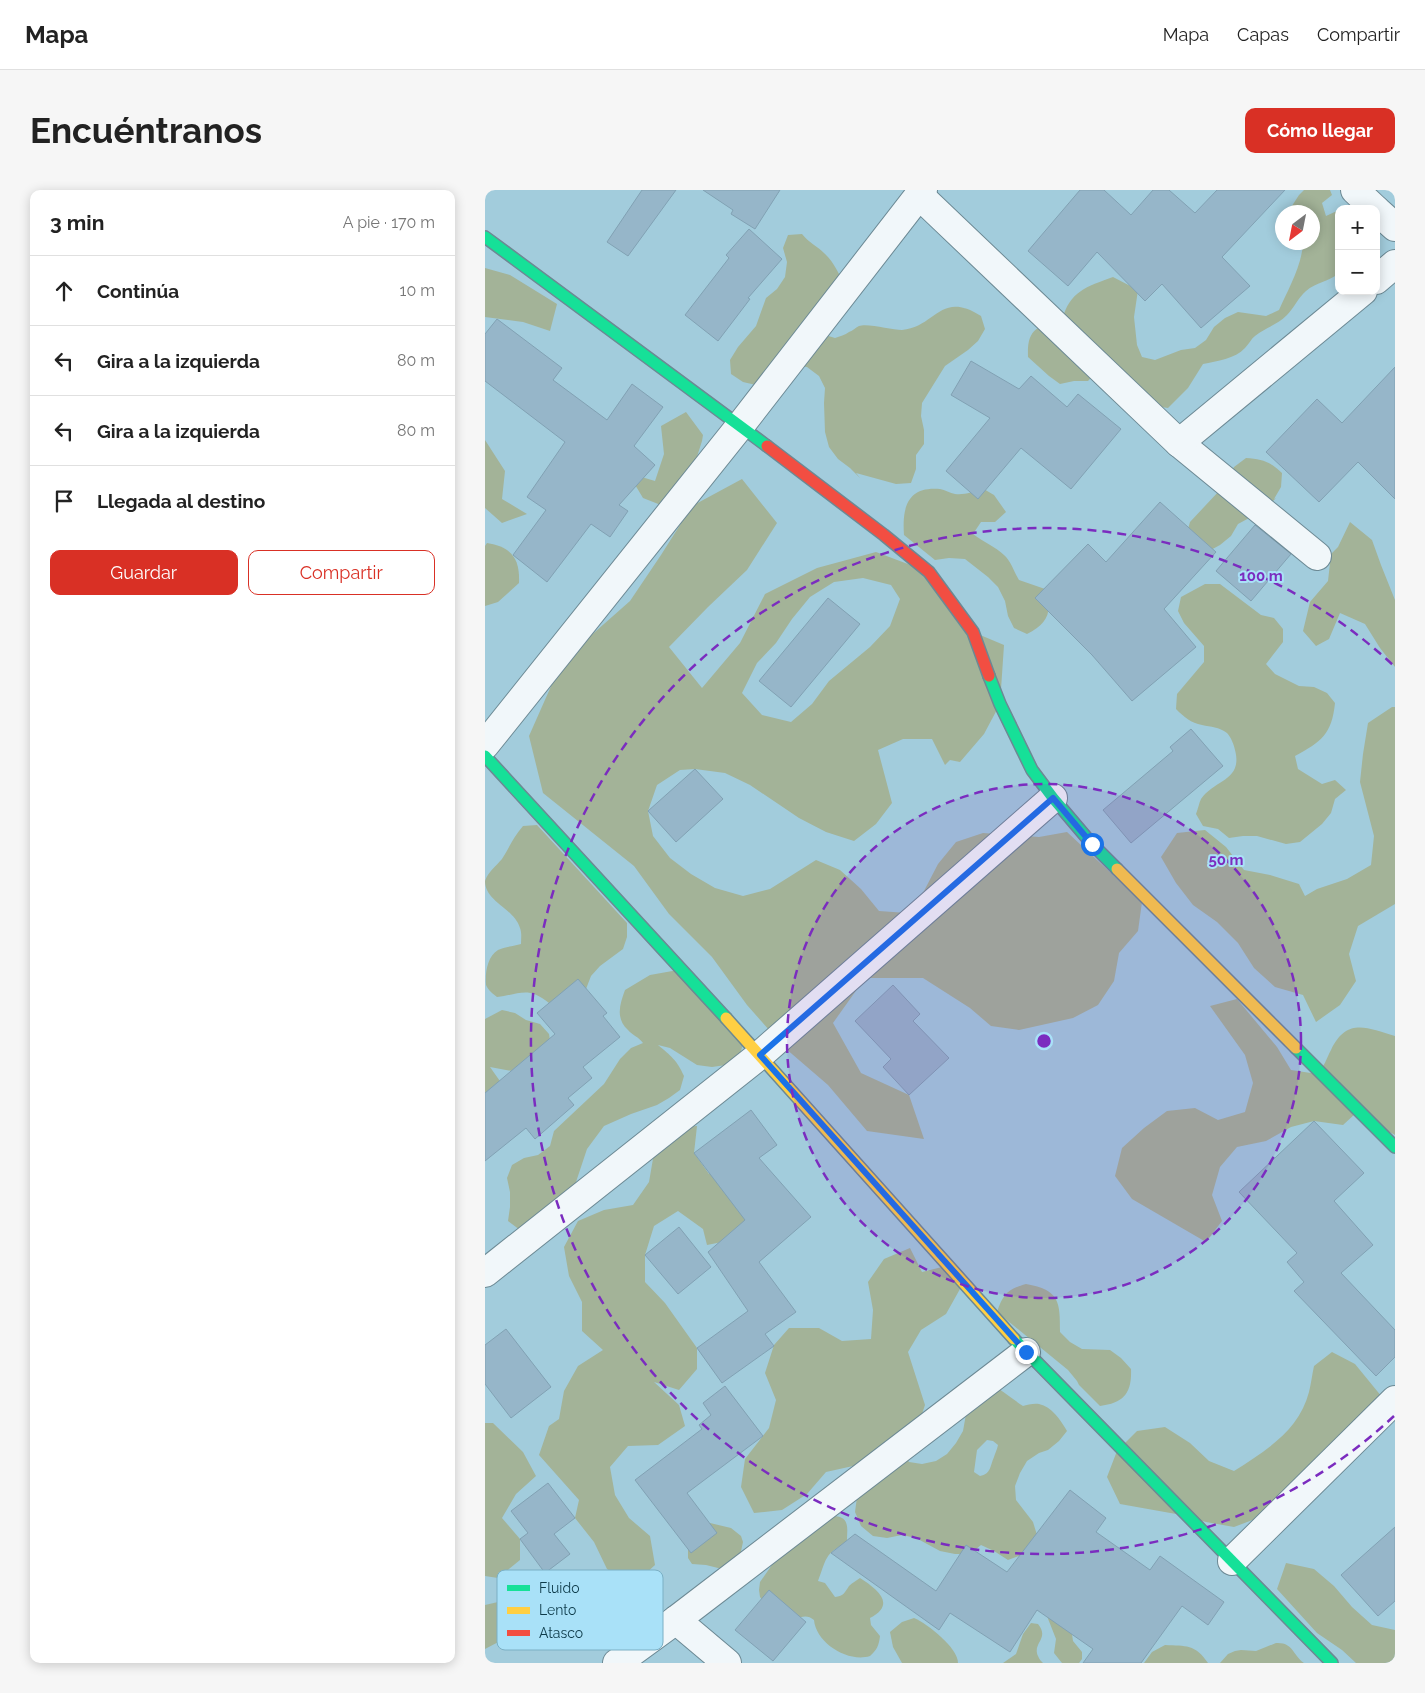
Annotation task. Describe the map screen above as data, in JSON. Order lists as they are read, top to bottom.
{
  "legend": ["Fluido", "Lento", "Atasco"],
  "north": "bottom left",
  "page": {
    "header": "Mapa",
    "nav": ["Mapa", "Capas", "Compartir"],
    "buttons": [
      "Cómo llegar",
      ["Guardar", "Compartir"]
    ],
    "title": "Encuéntranos",
    "heading": ["3 min", "A pie · 170 m"],
    "map_buttons": ["+", "−"],
    "list": [
      ["Continúa", "10 m"],
      ["Gira a la izquierda", "80 m"],
      ["Gira a la izquierda", "80 m"],
      "Llegada al destino"
    ]
  },
  "rings": ["100 m", "50 m"]
}
